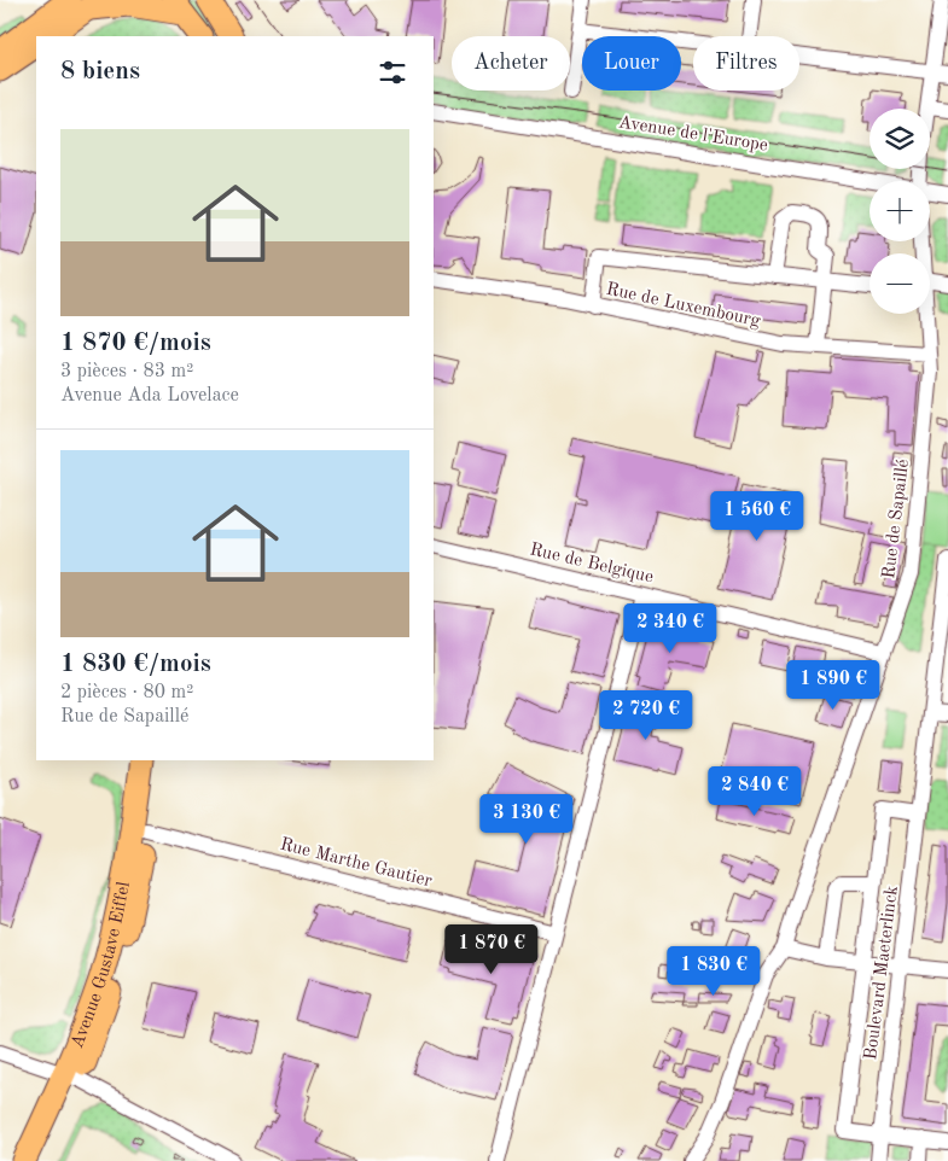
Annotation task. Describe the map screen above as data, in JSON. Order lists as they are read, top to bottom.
{
  "streets": {
    "main road": ["Avenue Gustave Eiffel"],
    "street": [
      "Avenue de l'Europe",
      "Rue de Luxembourg",
      "Rue de Sapaillé",
      "Rue de Belgique",
      "Rue Marthe Gautier",
      "Boulevard Maeterlinck"
    ]
  },
  "crossings": [
    ["Rue de Luxembourg", "Rue de Sapaillé"],
    ["Rue de Sapaillé", "Rue de Belgique"],
    ["Rue Marthe Gautier", "Avenue Gustave Eiffel"]
  ],
  "page": {
    "chip": ["Acheter", "Louer", "Filtres"],
    "heading": "8 biens",
    "map_buttons": ["+", "−"],
    "list": [
      {
        "name": "1 870 €/mois",
        "note": "3 pièces · 83 m² · Avenue Ada Lovelace"
      },
      {
        "name": "1 830 €/mois",
        "note": "2 pièces · 80 m² · Rue de Sapaillé"
      }
    ],
    "price": [
      "1 560 €",
      "2 340 €",
      "1 890 €",
      "2 720 €",
      "2 840 €",
      "3 130 €",
      "1 870 €",
      "1 830 €"
    ]
  }
}
